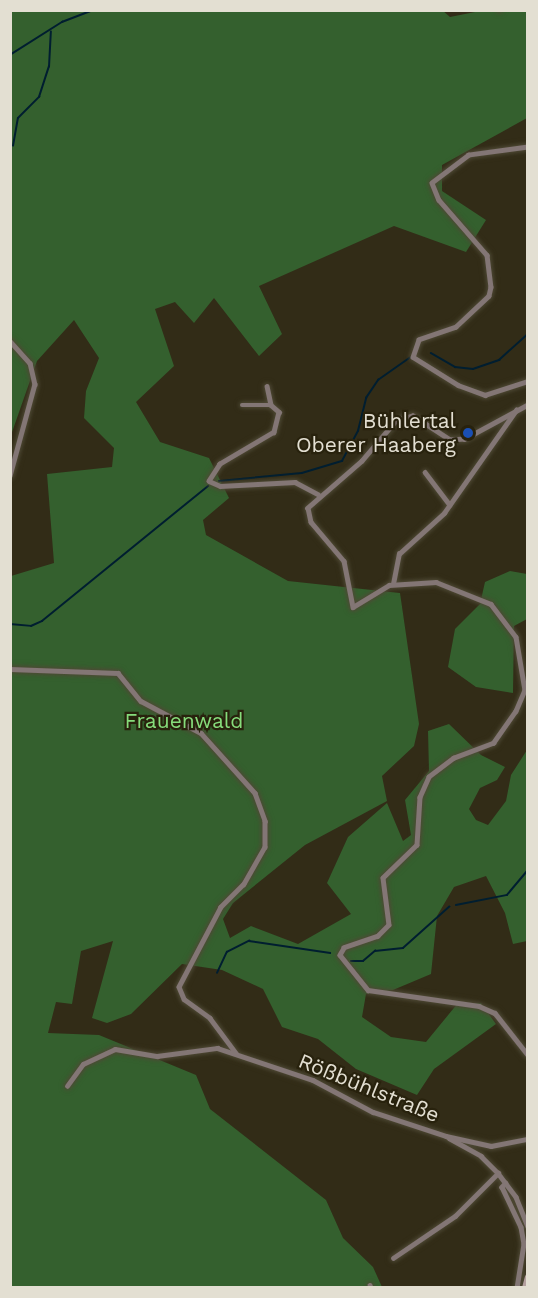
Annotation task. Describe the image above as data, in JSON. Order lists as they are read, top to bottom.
{
  "streets": {
    "street": ["Rößbühlstraße"]
  },
  "parks": ["Frauenwald"],
  "places": ["Bühlertal Oberer Haaberg"]
}
